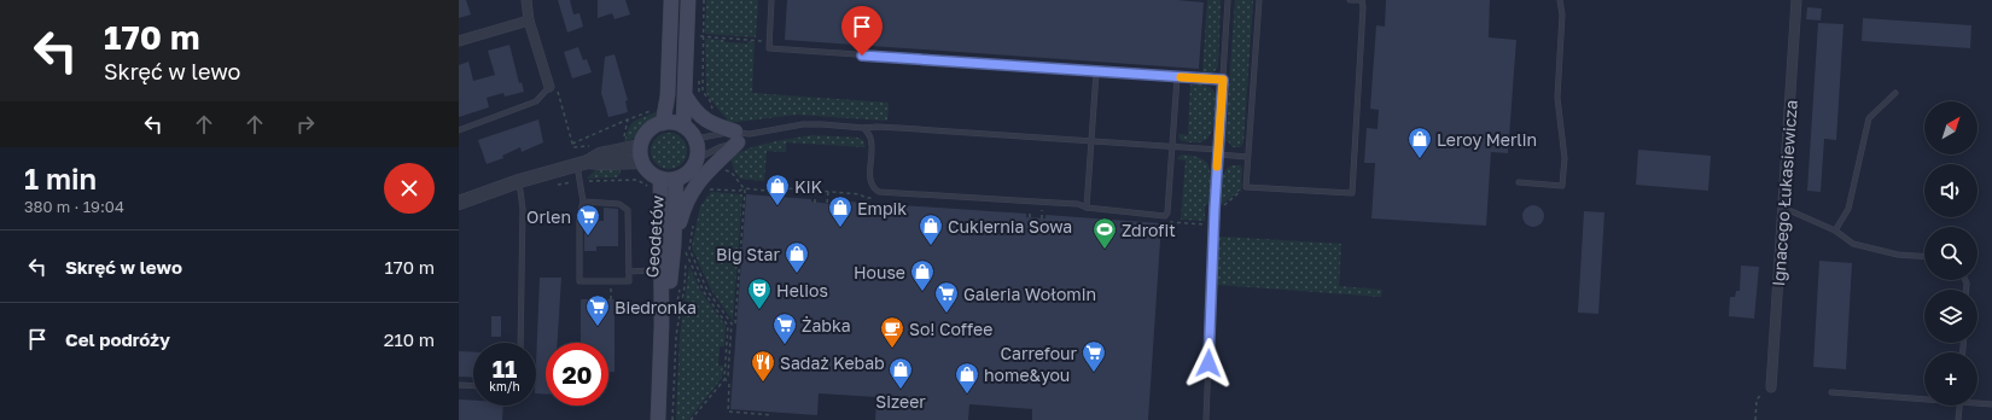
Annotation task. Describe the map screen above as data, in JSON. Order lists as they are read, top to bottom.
{
  "streets": {
    "main road": ["Geodetów"],
    "street": ["Ignacego Łukasiewicza"]
  },
  "places": {
    "shop": [
      "Leroy Merlin",
      "KiK",
      "Empik",
      "Cukiernia Sowa",
      "Big Star",
      "House",
      "Sizeer",
      "home&you"
    ],
    "supermarket": [
      "Orlen",
      "Galeria Wołomin",
      "Biedronka",
      "Żabka",
      "Carrefour"
    ],
    "sports": ["Zdrofit"],
    "theatre": ["Helios"],
    "cafe": ["So! Coffee"],
    "restaurant": ["Sadaż Kebab"]
  },
  "north": "top right",
  "page": {
    "turn": ["170 m", "Skręć w lewo"],
    "map_buttons": "+",
    "heading": ["1 min", "380 m · 19:04"],
    "list": [
      {
        "name": "Skręć w lewo",
        "value": "170 m"
      },
      {
        "name": "Cel podróży",
        "value": "210 m"
      }
    ],
    "speed": "11 km/h",
    "limit": "20"
  }
}
